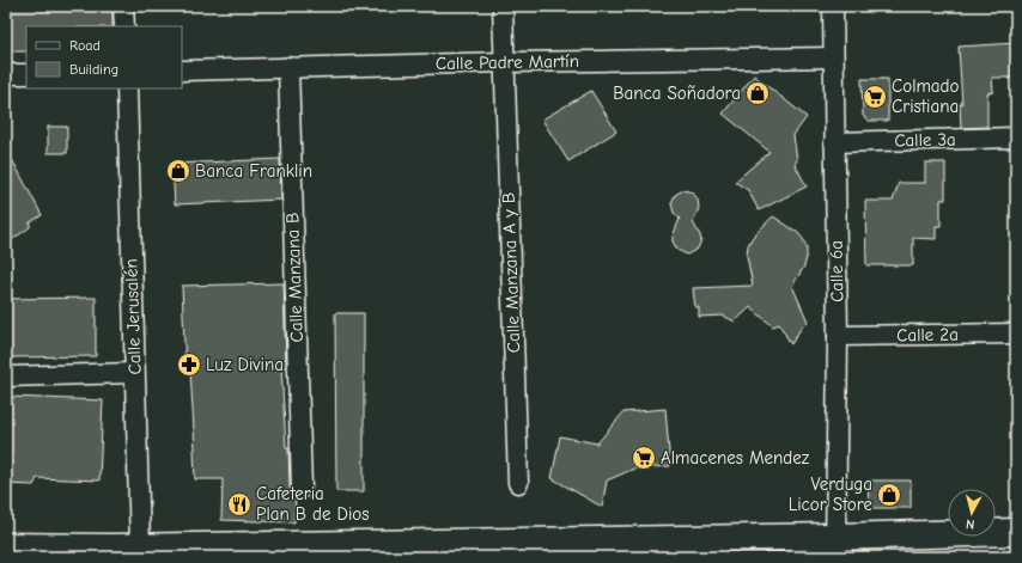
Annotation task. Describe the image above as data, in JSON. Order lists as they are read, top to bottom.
{
  "streets": {
    "street": [
      "Calle Padre Martín",
      "Calle 3a",
      "Calle 6a",
      "Calle Manzana A y B",
      "Calle Manzana B",
      "Calle Jerusalén",
      "Calle 2a"
    ]
  },
  "crossings": [
    ["Calle Padre Martín", "Calle 6a"],
    ["Calle Padre Martín", "Calle Manzana A y B"],
    ["Calle Padre Martín", "Calle Manzana B"],
    ["Calle 3a", "Calle 6a"],
    ["Calle 6a", "Calle 2a"]
  ],
  "places": {
    "shop": ["Banca Soñadora", "Banca Franklin", "Verduga Licor Store"],
    "supermarket": ["Colmado Cristiana", "Almacenes Mendez"],
    "pharmacy": ["Luz Divina"],
    "restaurant": ["Cafeteria Plan B de Dios"]
  },
  "legend": ["Road", "Building"],
  "north": "bottom"
}
